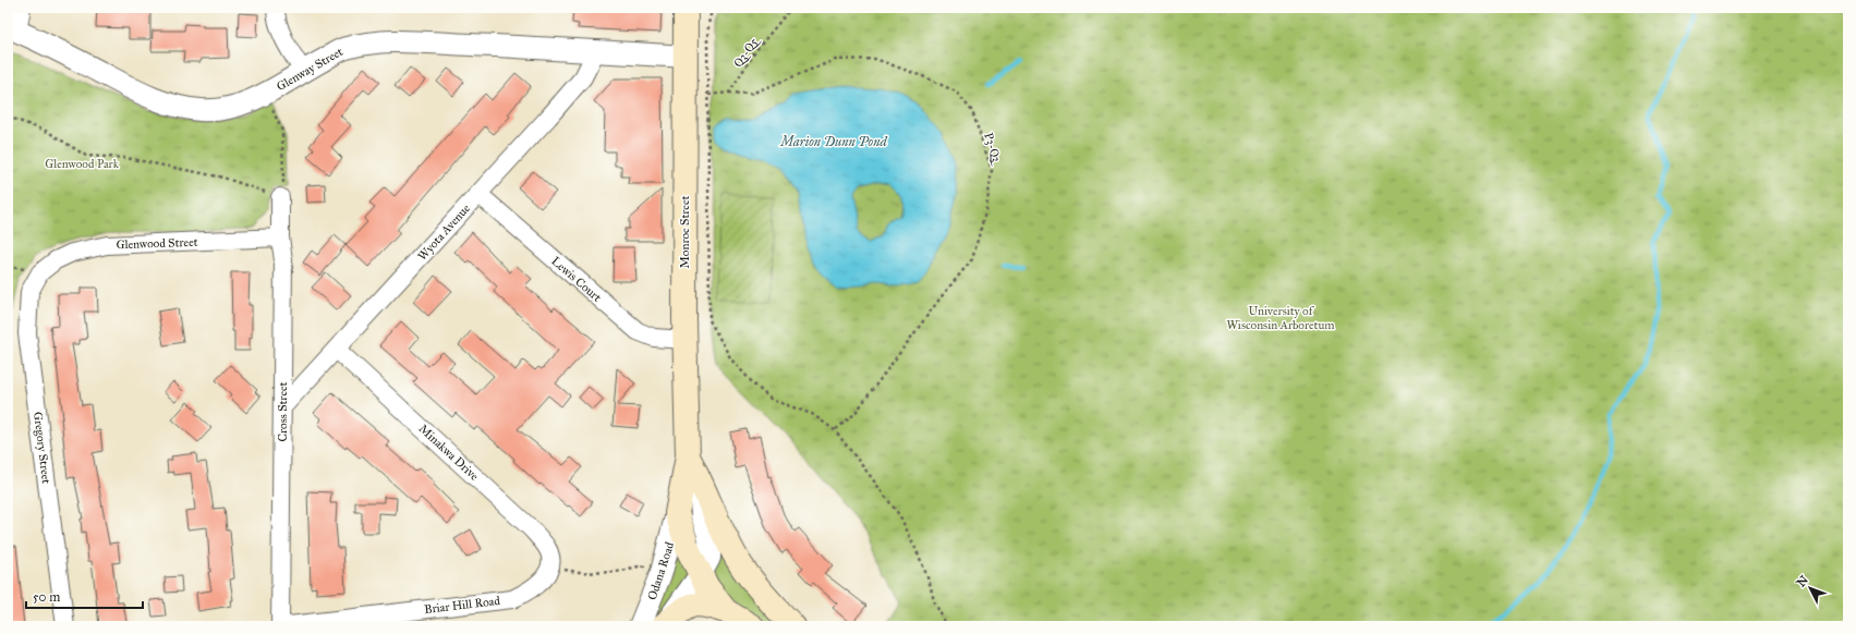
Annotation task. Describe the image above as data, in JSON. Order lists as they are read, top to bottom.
{
  "streets": {
    "main road": ["Monroe Street"],
    "street": [
      "Glenway Street",
      "Wyota Avenue",
      "Glenwood Street",
      "Lewis Court",
      "Cross Street",
      "Gregory Street",
      "Minakwa Drive",
      "Odana Road",
      "Briar Hill Road"
    ],
    "path": ["Q3-Q5", "P3-Q3"]
  },
  "crossings": [
    ["Q3-Q5", "P3-Q3"],
    ["Glenway Street", "Wyota Avenue"],
    ["Glenway Street", "Monroe Street"],
    ["Wyota Avenue", "Lewis Court"],
    ["Wyota Avenue", "Cross Street"],
    ["Wyota Avenue", "Minakwa Drive"],
    ["Monroe Street", "Lewis Court"],
    ["Monroe Street", "Odana Road"],
    ["Glenwood Street", "Cross Street"],
    ["Glenwood Street", "Gregory Street"],
    ["Cross Street", "Briar Hill Road"],
    ["Minakwa Drive", "Briar Hill Road"]
  ],
  "water": ["Marion Dunn Pond"],
  "parks": ["Glenwood Park", "University of Wisconsin Arboretum"],
  "scale_bar": "50 m",
  "north": "top left"
}
